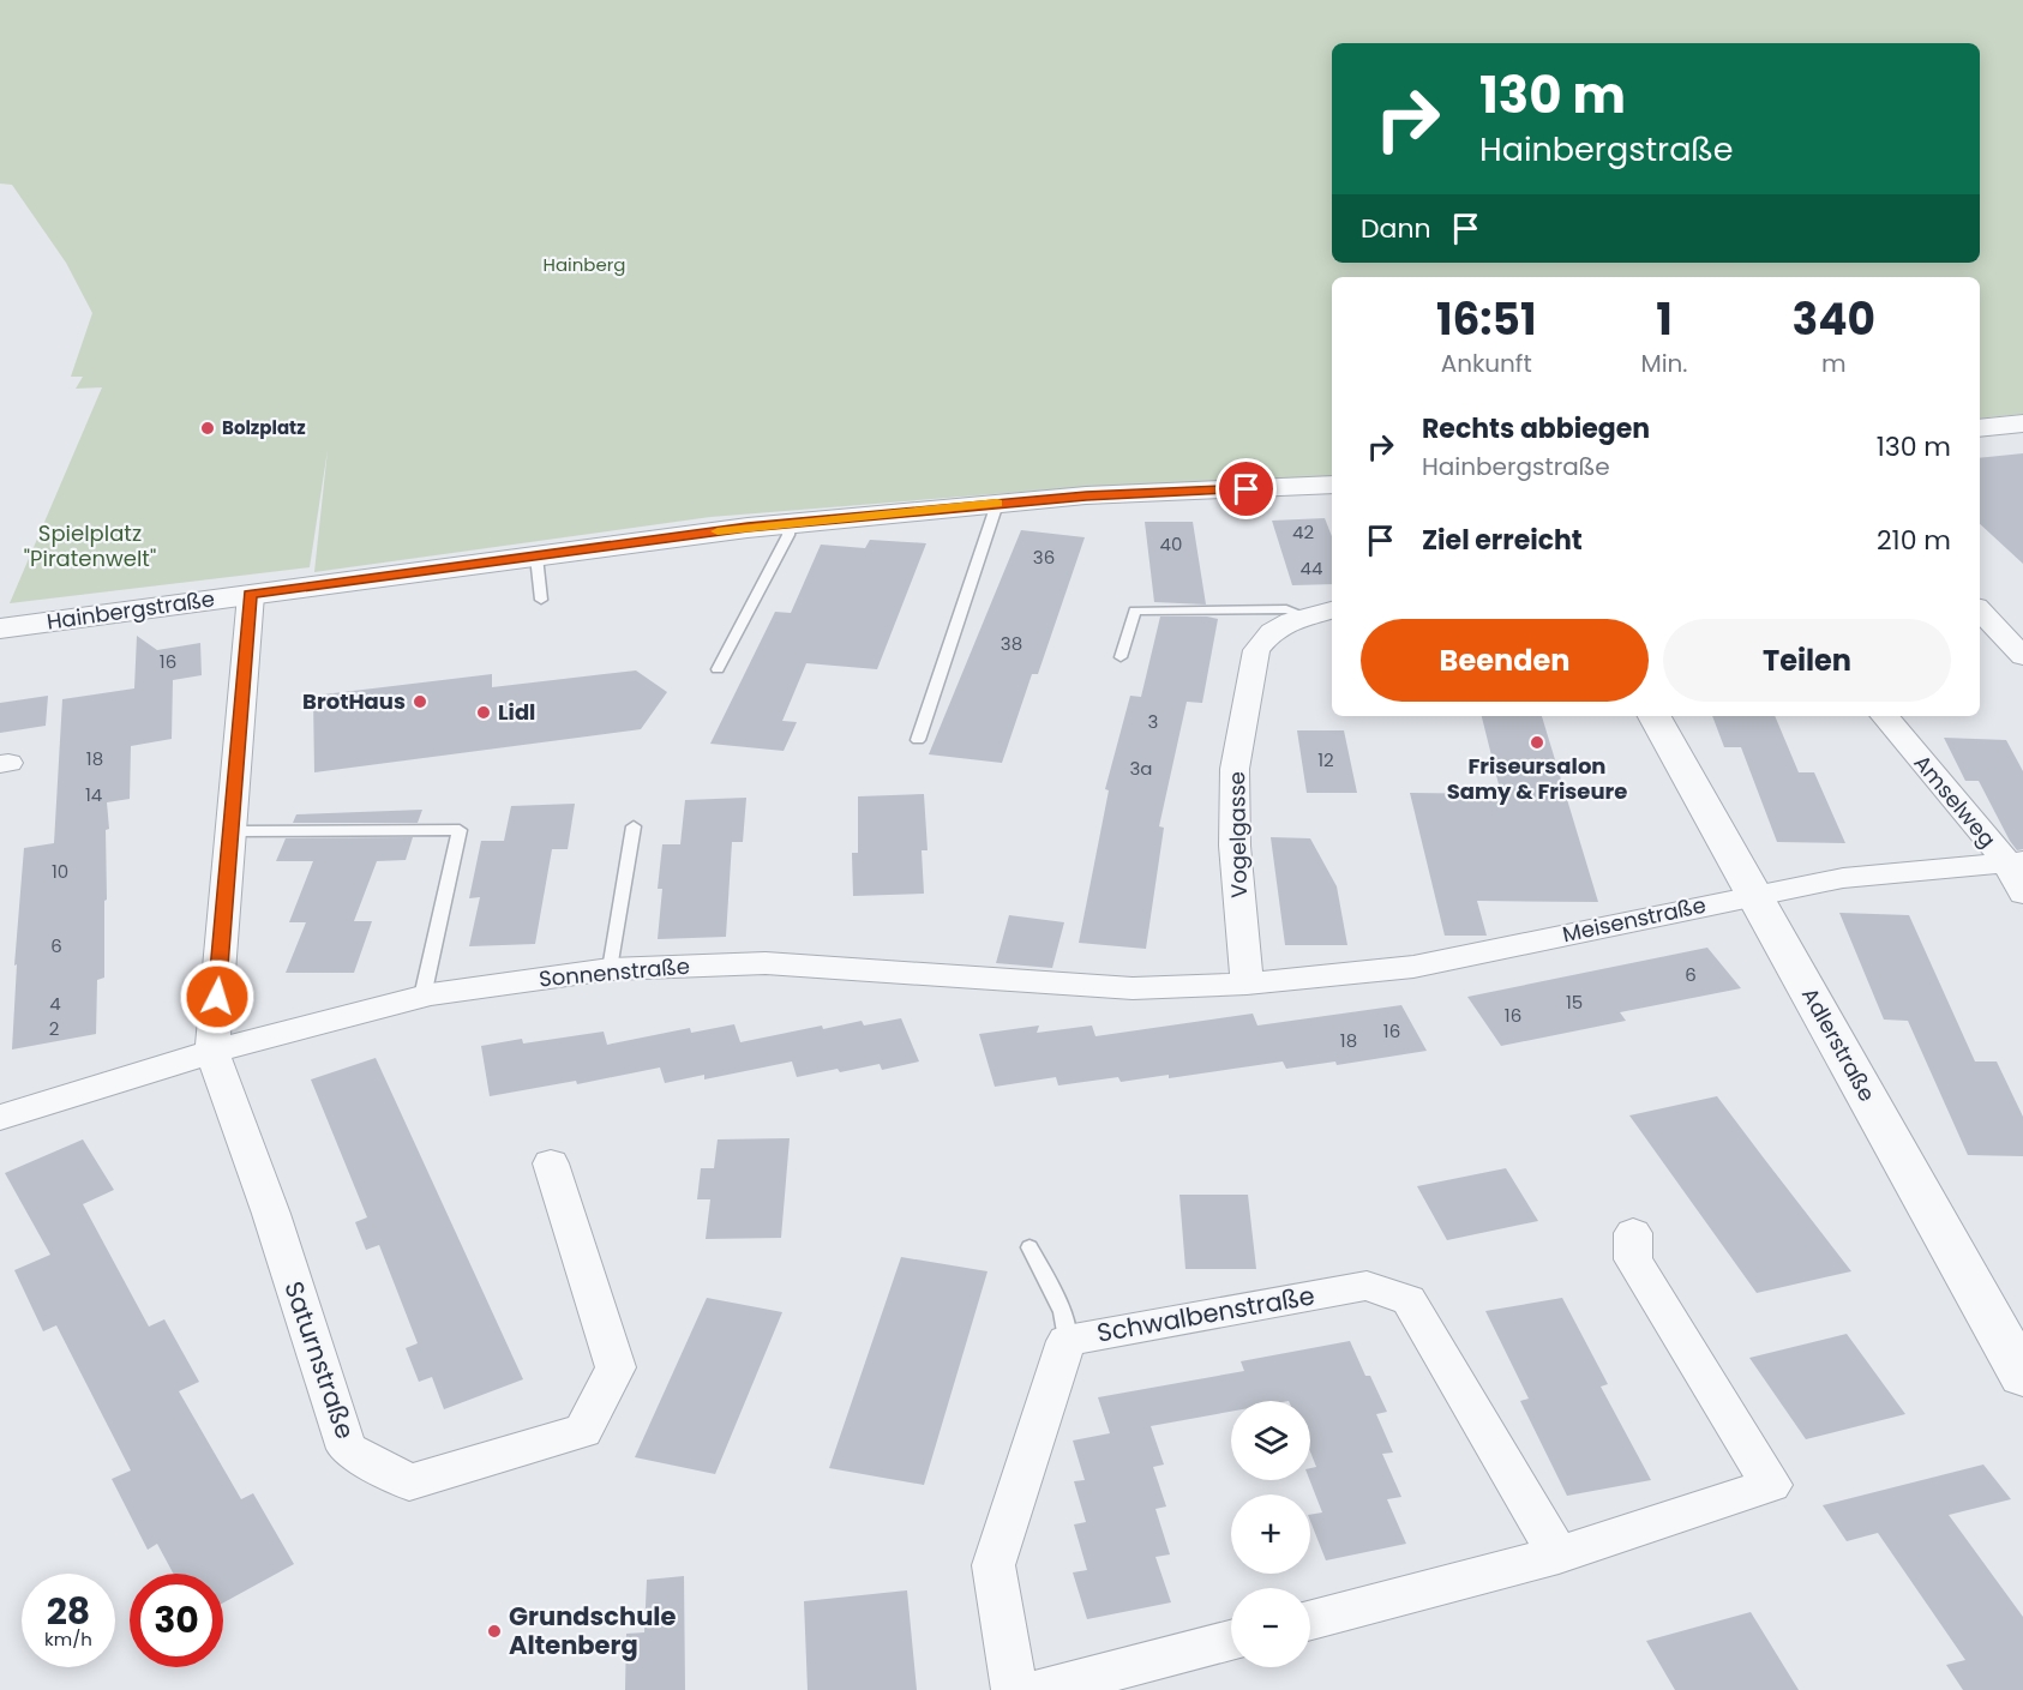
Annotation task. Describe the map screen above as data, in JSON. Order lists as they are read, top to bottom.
{
  "streets": {
    "street": [
      "Hainbergstraße",
      "Amselweg",
      "Vogelgasse",
      "Meisenstraße",
      "Sonnenstraße",
      "Adlerstraße",
      "Schwalbenstraße",
      "Saturnstraße"
    ]
  },
  "crossings": [
    ["Amselweg", "Meisenstraße"],
    ["Vogelgasse", "Meisenstraße"],
    ["Vogelgasse", "Sonnenstraße"],
    ["Meisenstraße", "Sonnenstraße"],
    ["Meisenstraße", "Adlerstraße"],
    ["Sonnenstraße", "Saturnstraße"]
  ],
  "parks": ["Hainberg", "Spielplatz \"Piratenwelt\""],
  "places": [
    "Bolzplatz",
    "BrotHaus",
    "Lidl",
    "Friseursalon Samy & Friseure",
    "Grundschule Altenberg"
  ],
  "house_numbers": [
    "42",
    "40",
    "36",
    "44",
    "38",
    "16",
    "3",
    "18",
    "12",
    "3a",
    "14",
    "10",
    "6",
    "6",
    "15",
    "4",
    "16",
    "2",
    "16",
    "18"
  ],
  "page": {
    "turn": ["130 m", "Hainbergstraße"],
    "then": "Dann",
    "eta": [
      "16:51",
      "Ankunft",
      "1",
      "Min.",
      "340",
      "m"
    ],
    "list": [
      {
        "name": "Rechts abbiegen",
        "note": "Hainbergstraße",
        "value": "130 m"
      },
      {
        "name": "Ziel erreicht",
        "value": "210 m"
      }
    ],
    "buttons": ["Beenden", "Teilen"],
    "map_buttons": ["+", "−"],
    "speed": "28 km/h",
    "limit": "30"
  }
}
